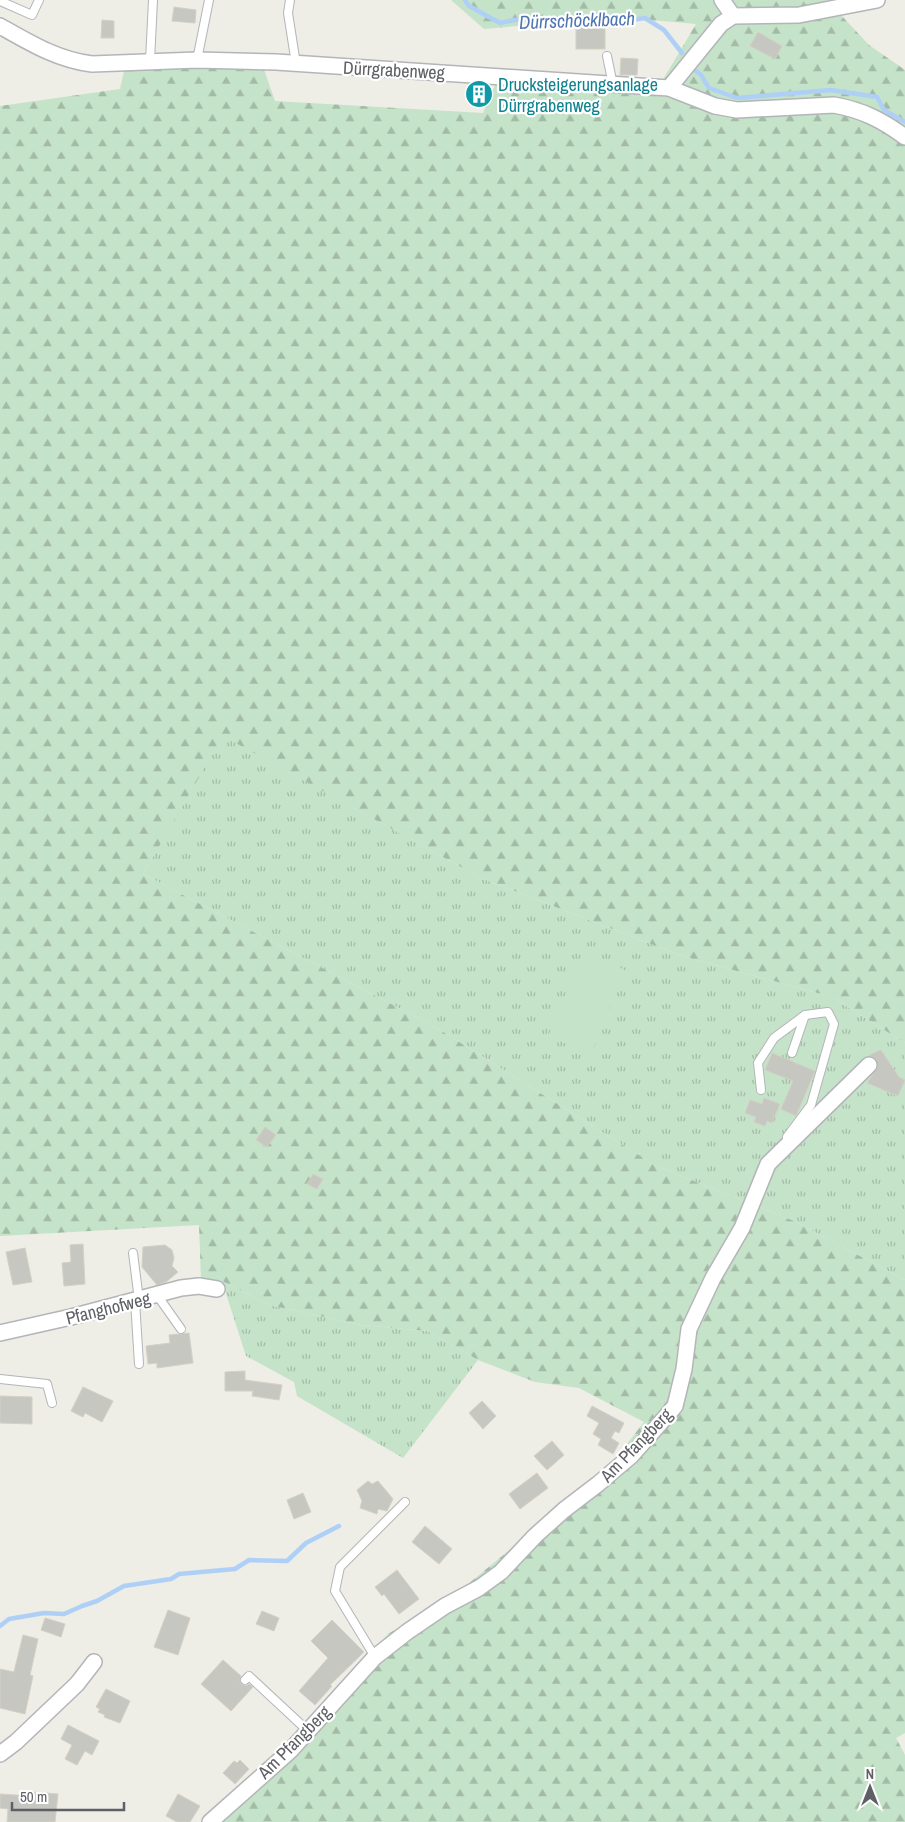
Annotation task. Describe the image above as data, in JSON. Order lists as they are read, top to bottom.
{
  "streets": {
    "street": ["Dürrgrabenweg", "Pfanghofweg", "Am Pfangberg"]
  },
  "water": ["Dürrschöcklbach"],
  "places": {
    "building": ["Drucksteigerungsanlage Dürrgrabenweg"]
  },
  "scale_bar": "50 m",
  "north": "top"
}
